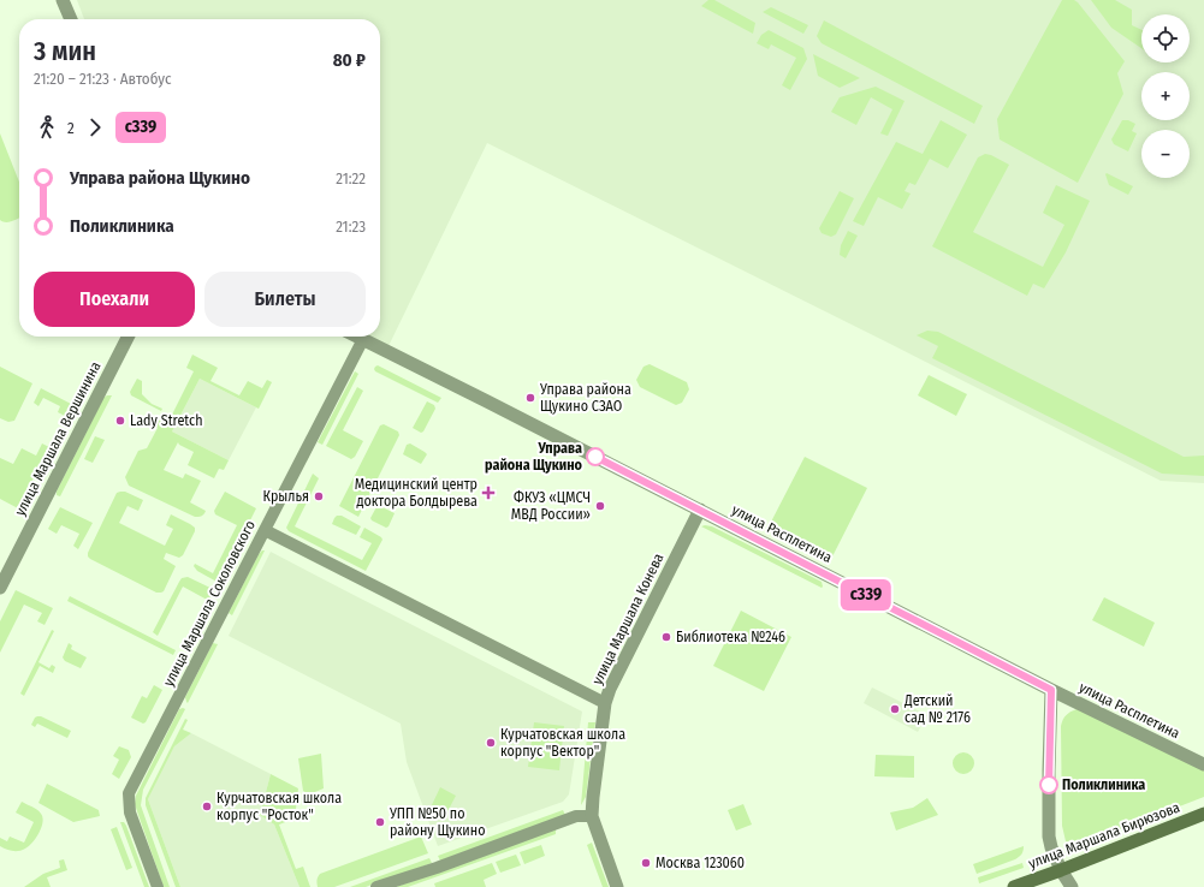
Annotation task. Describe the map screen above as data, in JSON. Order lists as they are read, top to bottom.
{
  "streets": {
    "main road": ["улица Маршала Бирюзова"],
    "street": [
      "улица Маршала Вершинина",
      "улица Расплетина",
      "улица Маршала Соколовского",
      "улица Маршала Конева"
    ]
  },
  "crossings": [
    ["улица Расплетина", "улица Маршала Соколовского"],
    ["улица Расплетина", "улица Маршала Конева"]
  ],
  "places": {
    "other": [
      "Управа района Щукино СЗАО",
      "Lady Stretch",
      "Управа района Щукино",
      "Крылья",
      "ФКУЗ «ЦМСЧ МВД России»",
      "Библиотека №246",
      "Детский сад № 2176",
      "Курчатовская школа корпус \"Вектор\"",
      "Поликлиника",
      "Курчатовская школа корпус \"Росток\"",
      "УПП №50 по району Щукино",
      "Москва 123060"
    ],
    "health": ["Медицинский центр доктора Болдырева"]
  },
  "lines": ["bus line с339"],
  "page": {
    "on_map": "с339",
    "map_buttons": ["+", "−"],
    "heading": ["3 мин", "21:20 – 21:23 · Автобус", "80 ₽"],
    "legs": ["2", "с339"],
    "list": [
      {
        "name": "Управа района Щукино",
        "value": "21:22"
      },
      {
        "name": "Поликлиника",
        "value": "21:23"
      }
    ],
    "buttons": ["Поехали", "Билеты"]
  }
}
